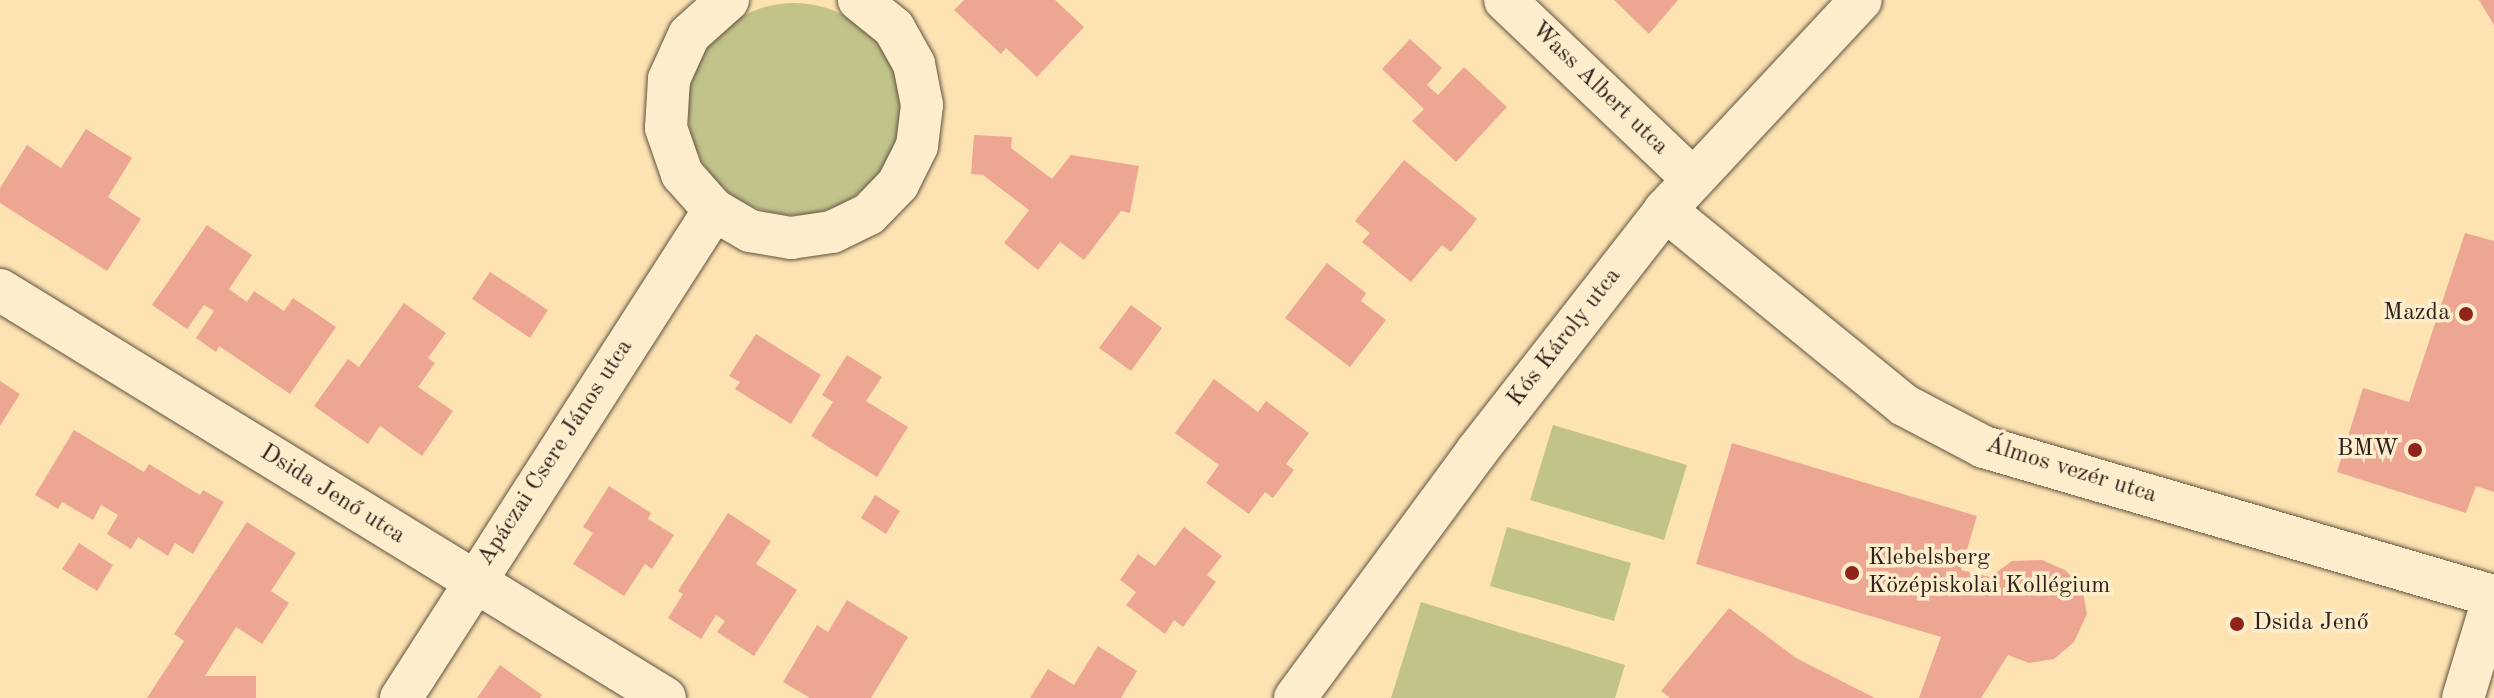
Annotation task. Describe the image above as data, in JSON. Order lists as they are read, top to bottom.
{
  "streets": {
    "street": [
      "Wass Albert utca",
      "Kós Károly utca",
      "Apáczai Csere János utca",
      "Álmos vezér utca",
      "Dsida Jenő utca"
    ]
  },
  "crossings": [
    ["Wass Albert utca", "Kós Károly utca"],
    ["Kós Károly utca", "Álmos vezér utca"],
    ["Apáczai Csere János utca", "Dsida Jenő utca"]
  ],
  "places": [
    "Mazda",
    "BMW",
    "Klebelsberg Középiskolai Kollégium",
    "Dsida Jenő"
  ]
}
